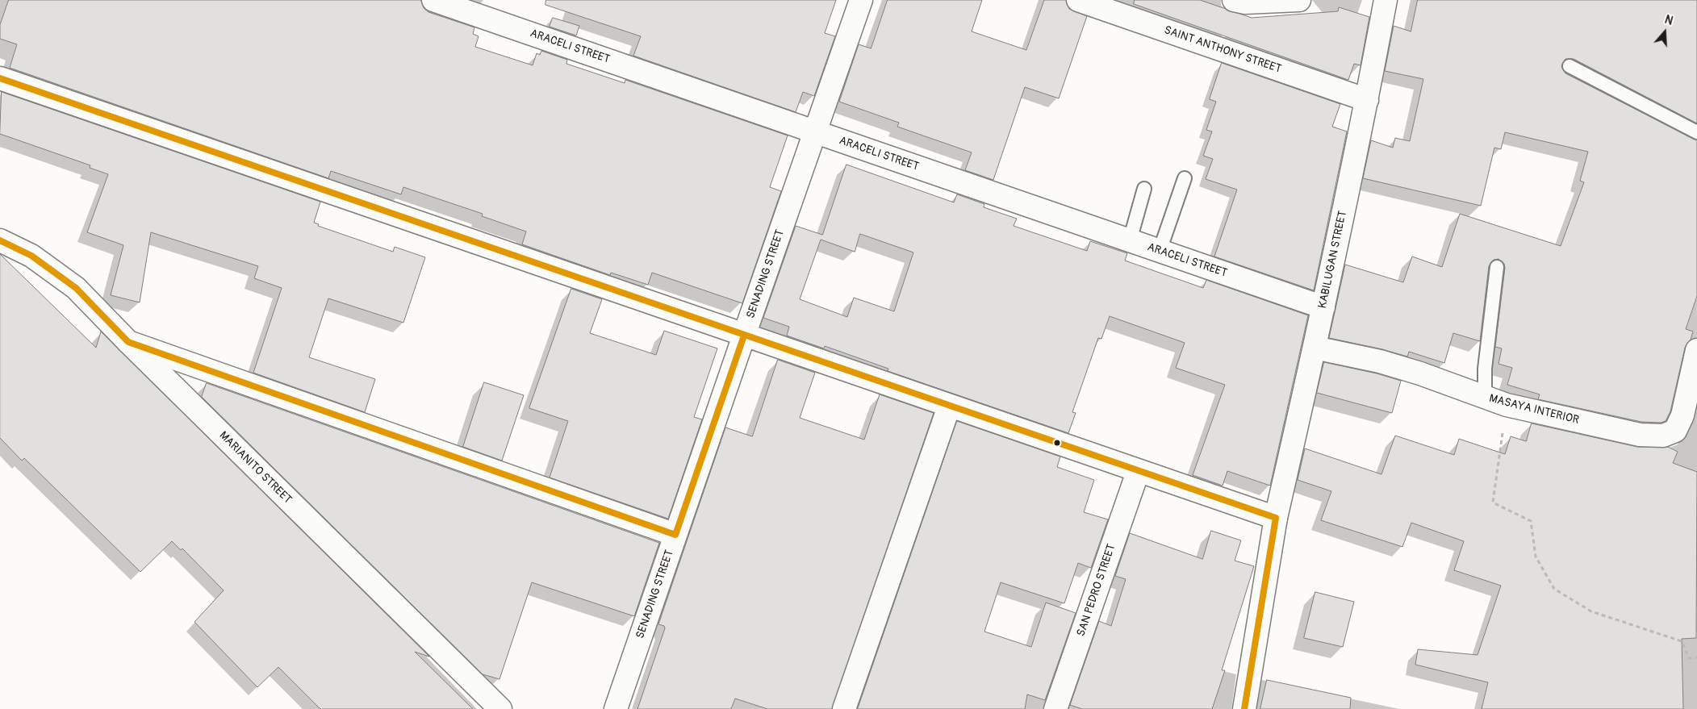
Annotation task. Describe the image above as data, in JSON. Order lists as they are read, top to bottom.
{
  "streets": {
    "street": [
      "ARACELI STREET",
      "SAINT ANTHONY STREET",
      "KABILUGAN STREET",
      "SENADING STREET",
      "MASAYA INTERIOR",
      "MARIANITO STREET",
      "SAN PEDRO STREET"
    ]
  },
  "crossings": [
    ["ARACELI STREET", "KABILUGAN STREET"],
    ["ARACELI STREET", "SENADING STREET"],
    ["SAINT ANTHONY STREET", "KABILUGAN STREET"],
    ["KABILUGAN STREET", "MASAYA INTERIOR"]
  ],
  "north": "top"
}
